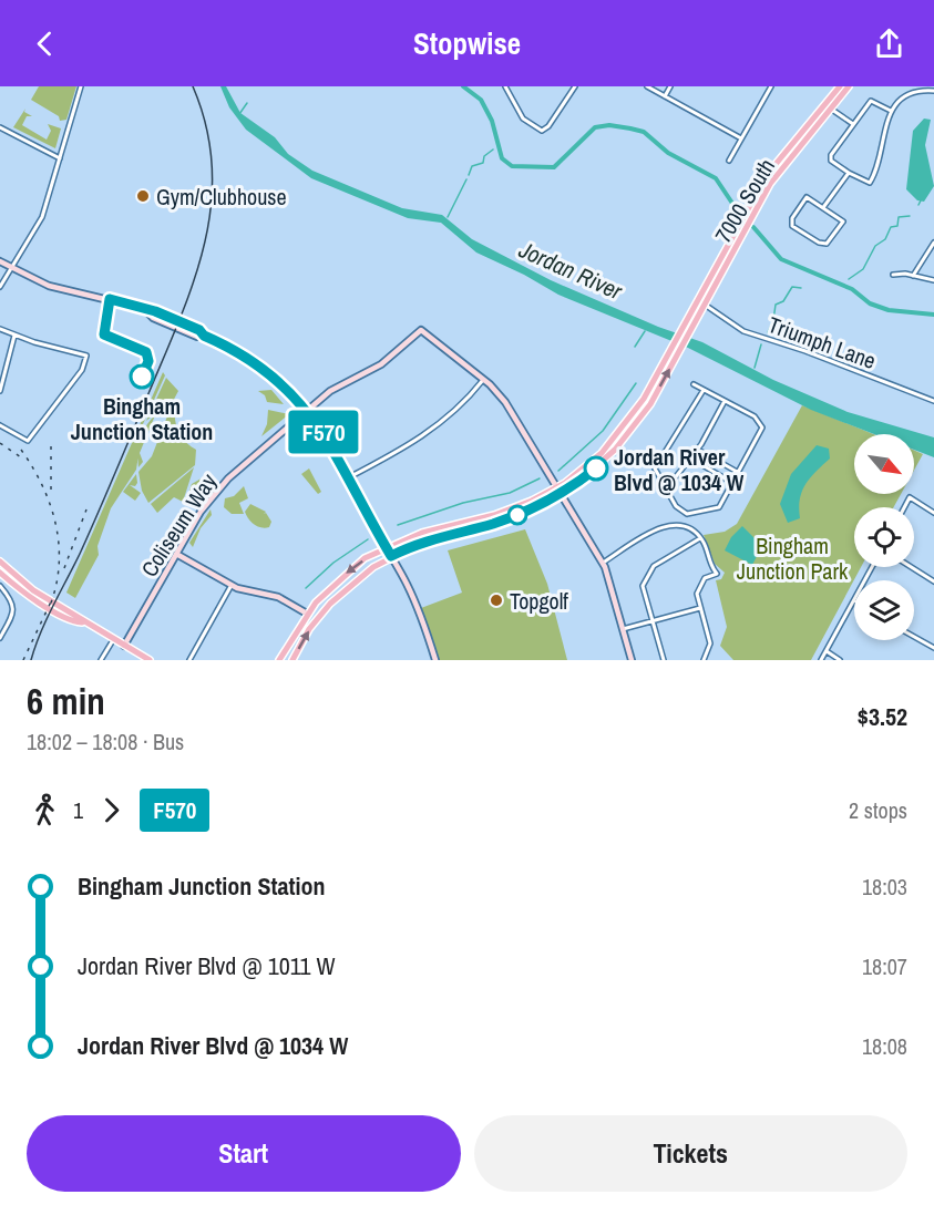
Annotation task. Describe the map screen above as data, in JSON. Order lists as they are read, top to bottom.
{
  "streets": {
    "main road": ["7000 South"],
    "street": ["Triumph Lane", "Coliseum Way"]
  },
  "crossings": [
    ["7000 South", "Triumph Lane"]
  ],
  "water": ["Jordan River"],
  "parks": ["Bingham Junction Park"],
  "places": [
    "Gym/Clubhouse",
    "Bingham Junction Station",
    "Jordan River Blvd @ 1034 W",
    "Topgolf"
  ],
  "lines": ["bus line F570"],
  "north": "bottom right",
  "page": {
    "header": "Stopwise",
    "on_map": "F570",
    "heading": ["6 min", "18:02 – 18:08 · Bus", "$3.52"],
    "legs": ["1", "F570", "2 stops"],
    "list": [
      {
        "name": "Bingham Junction Station",
        "value": "18:03"
      },
      {
        "name": "Jordan River Blvd @ 1011 W",
        "value": "18:07"
      },
      {
        "name": "Jordan River Blvd @ 1034 W",
        "value": "18:08"
      }
    ],
    "buttons": ["Start", "Tickets"]
  }
}
